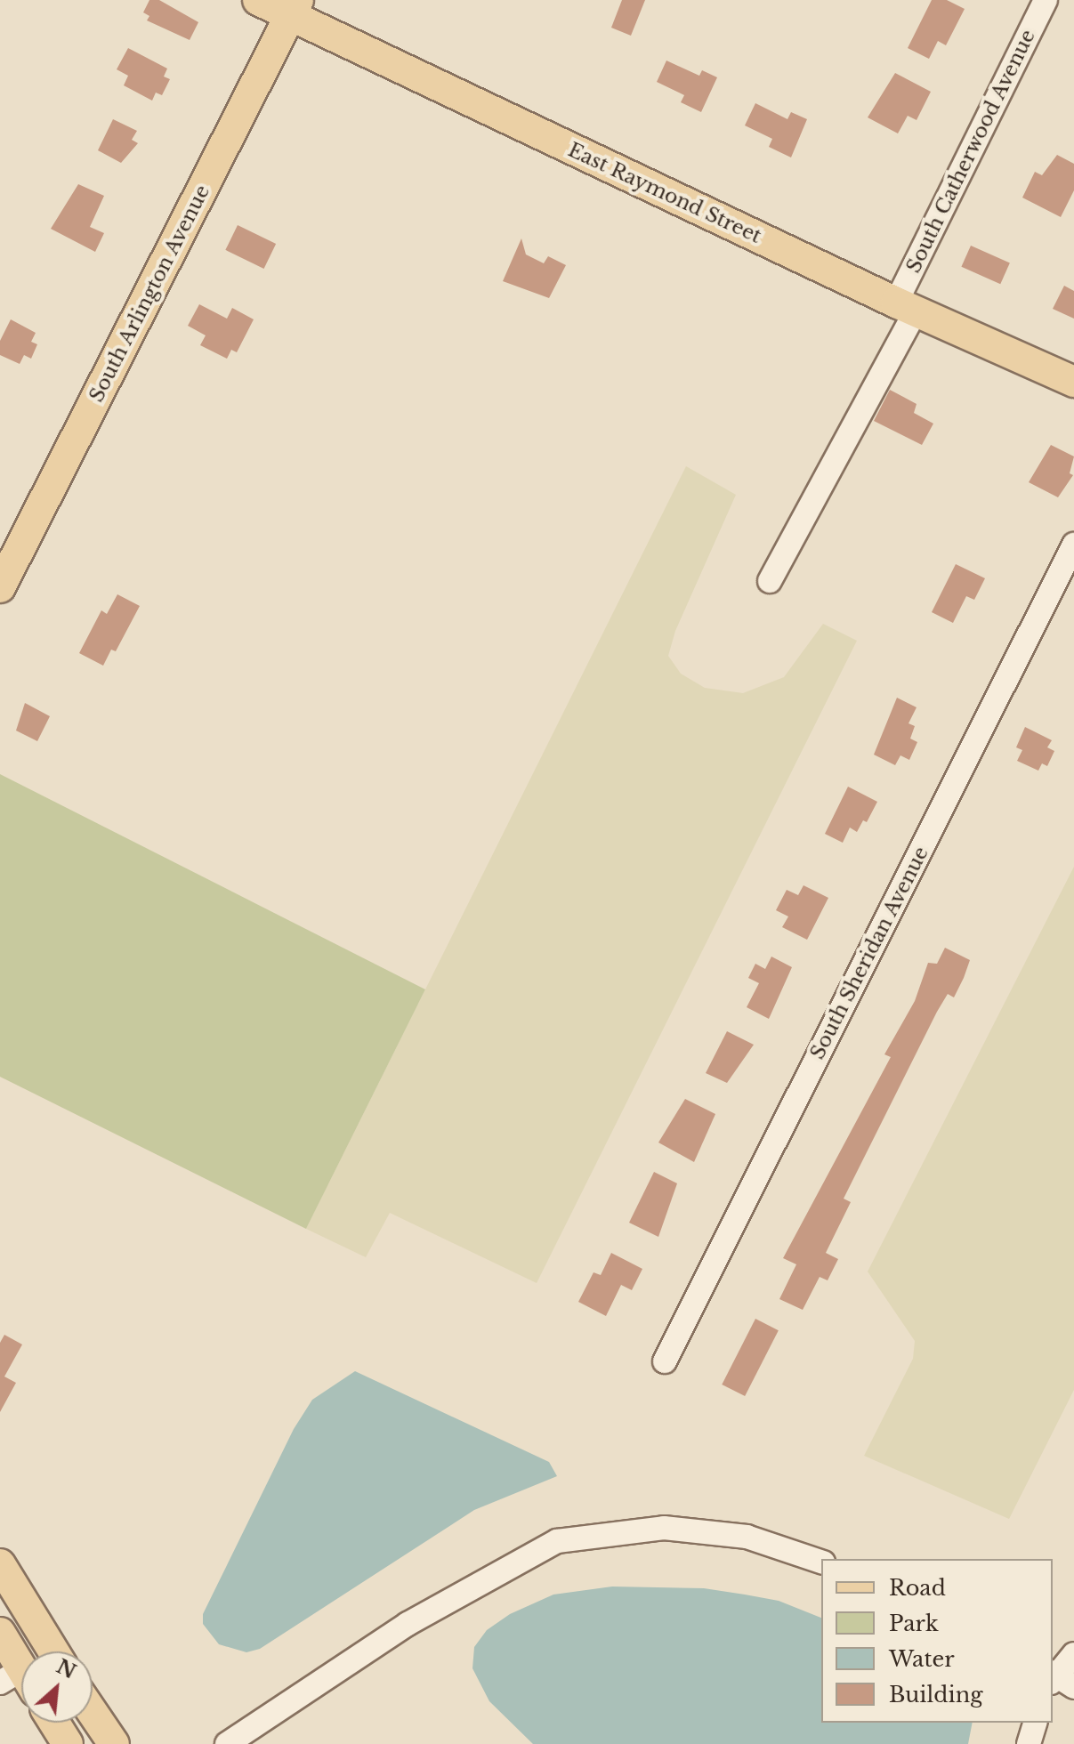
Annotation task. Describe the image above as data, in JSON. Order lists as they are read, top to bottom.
{
  "streets": {
    "main road": ["East Raymond Street", "South Arlington Avenue"],
    "street": ["South Catherwood Avenue", "South Sheridan Avenue"]
  },
  "crossings": [
    ["South Catherwood Avenue", "East Raymond Street"],
    ["East Raymond Street", "South Arlington Avenue"]
  ],
  "legend": [
    "Road",
    "Park",
    "Water",
    "Building"
  ],
  "north": "top right"
}
